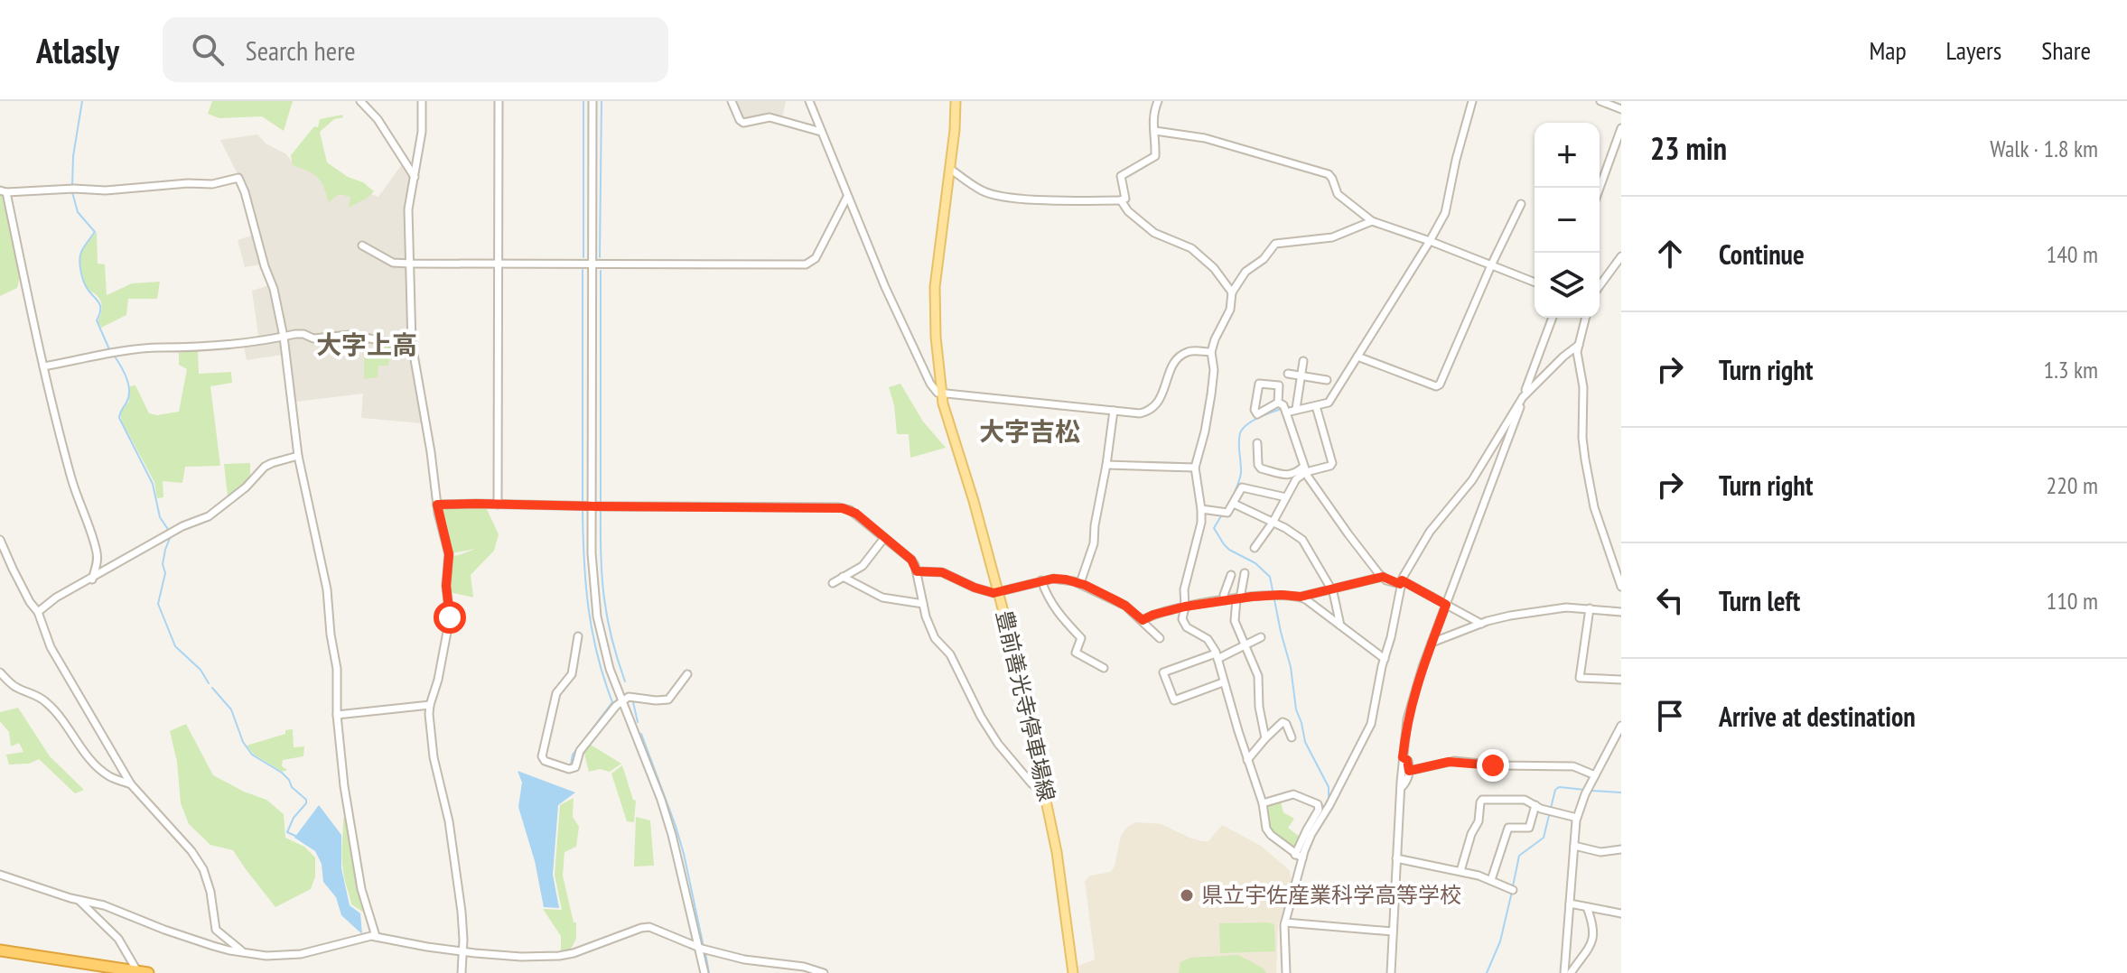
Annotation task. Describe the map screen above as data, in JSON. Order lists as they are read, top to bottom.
{
  "streets": {
    "main road": ["豊前善光寺停車場線"]
  },
  "districts": ["大字上高", "大字吉松"],
  "places": ["県立宇佐産業科学高等学校"],
  "page": {
    "header": "Atlasly",
    "search": "Search here",
    "nav": ["Map", "Layers", "Share"],
    "heading": ["23 min", "Walk · 1.8 km"],
    "map_buttons": ["+", "−"],
    "list": [
      ["Continue", "140 m"],
      ["Turn right", "1.3 km"],
      ["Turn right", "220 m"],
      ["Turn left", "110 m"],
      "Arrive at destination"
    ]
  }
}
